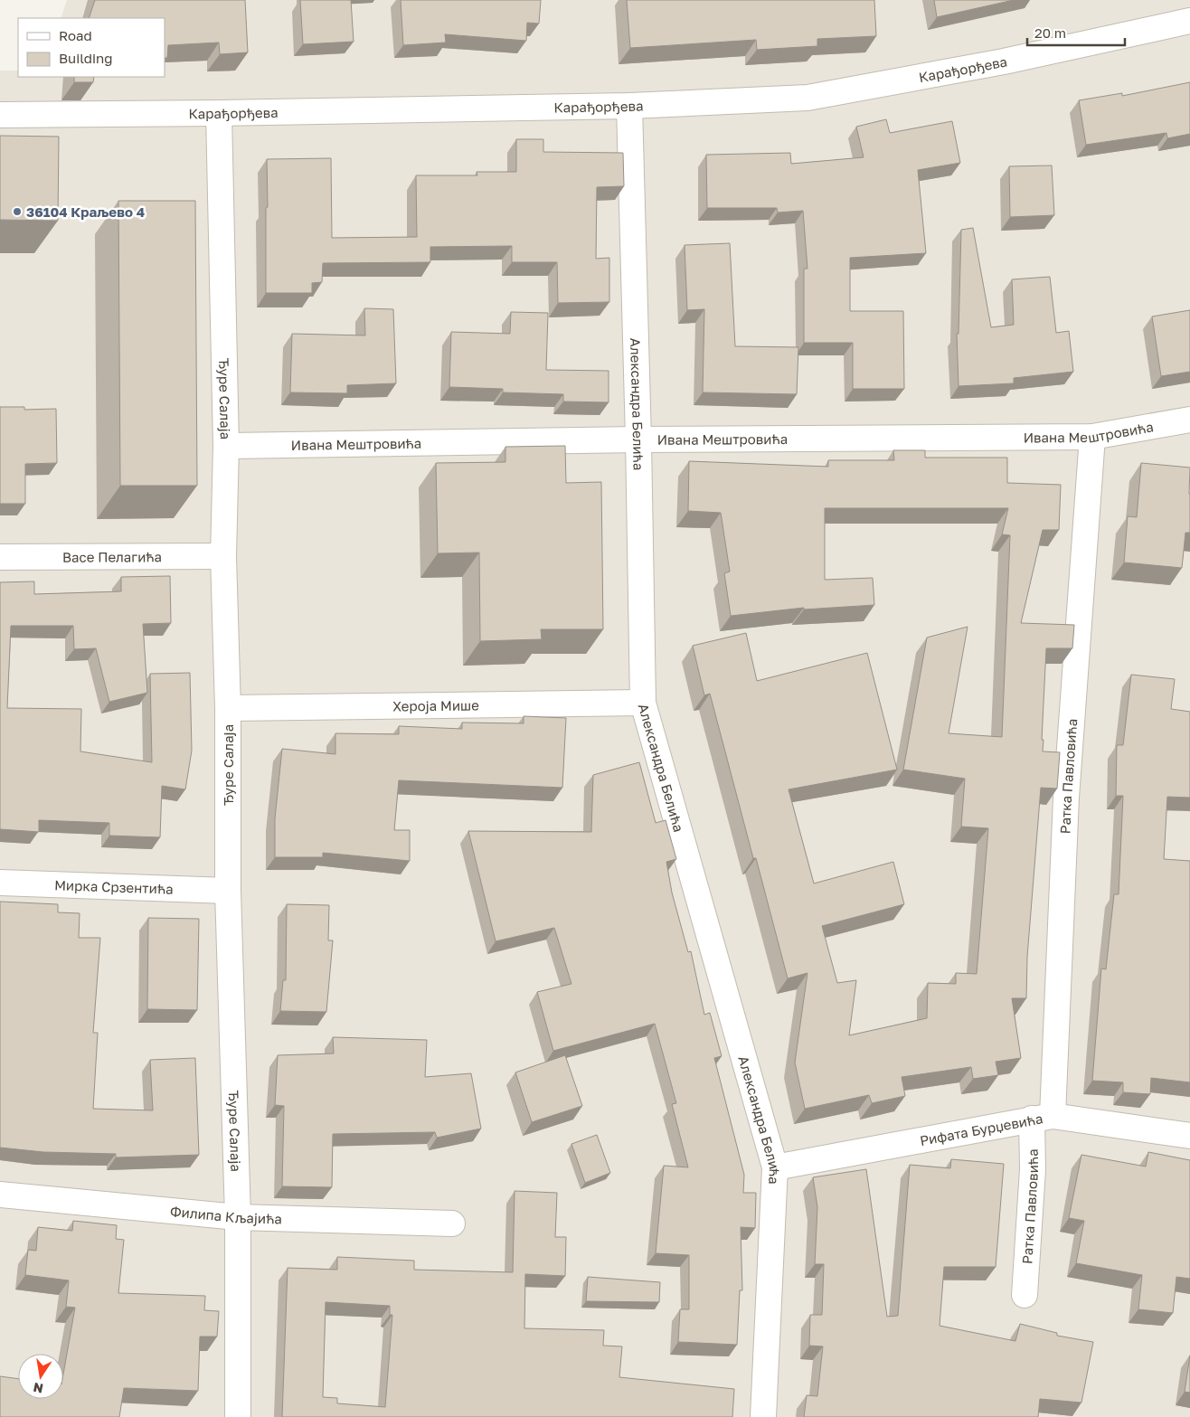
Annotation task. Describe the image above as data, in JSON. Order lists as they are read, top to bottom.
{
  "streets": {
    "street": [
      "Карађорђева",
      "Ђуре Салаја",
      "Александра Белића",
      "Ивана Мештровића",
      "Васе Пелагића",
      "Хероја Мише",
      "Ратка Павловића",
      "Мирка Срзентића",
      "Рифата Бурџевића",
      "Филипа Кљајића"
    ]
  },
  "crossings": [
    ["Карађорђева", "Ђуре Салаја"],
    ["Карађорђева", "Александра Белића"],
    ["Ђуре Салаја", "Ивана Мештровића"],
    ["Ђуре Салаја", "Васе Пелагића"],
    ["Ђуре Салаја", "Хероја Мише"],
    ["Ђуре Салаја", "Мирка Срзентића"],
    ["Ђуре Салаја", "Филипа Кљајића"],
    ["Александра Белића", "Ивана Мештровића"],
    ["Александра Белића", "Хероја Мише"],
    ["Александра Белића", "Рифата Бурџевића"],
    ["Ивана Мештровића", "Ратка Павловића"],
    ["Ратка Павловића", "Рифата Бурџевића"]
  ],
  "places": ["36104 Краљево 4"],
  "legend": ["Road", "Building"],
  "scale_bar": "20 m",
  "north": "bottom"
}
